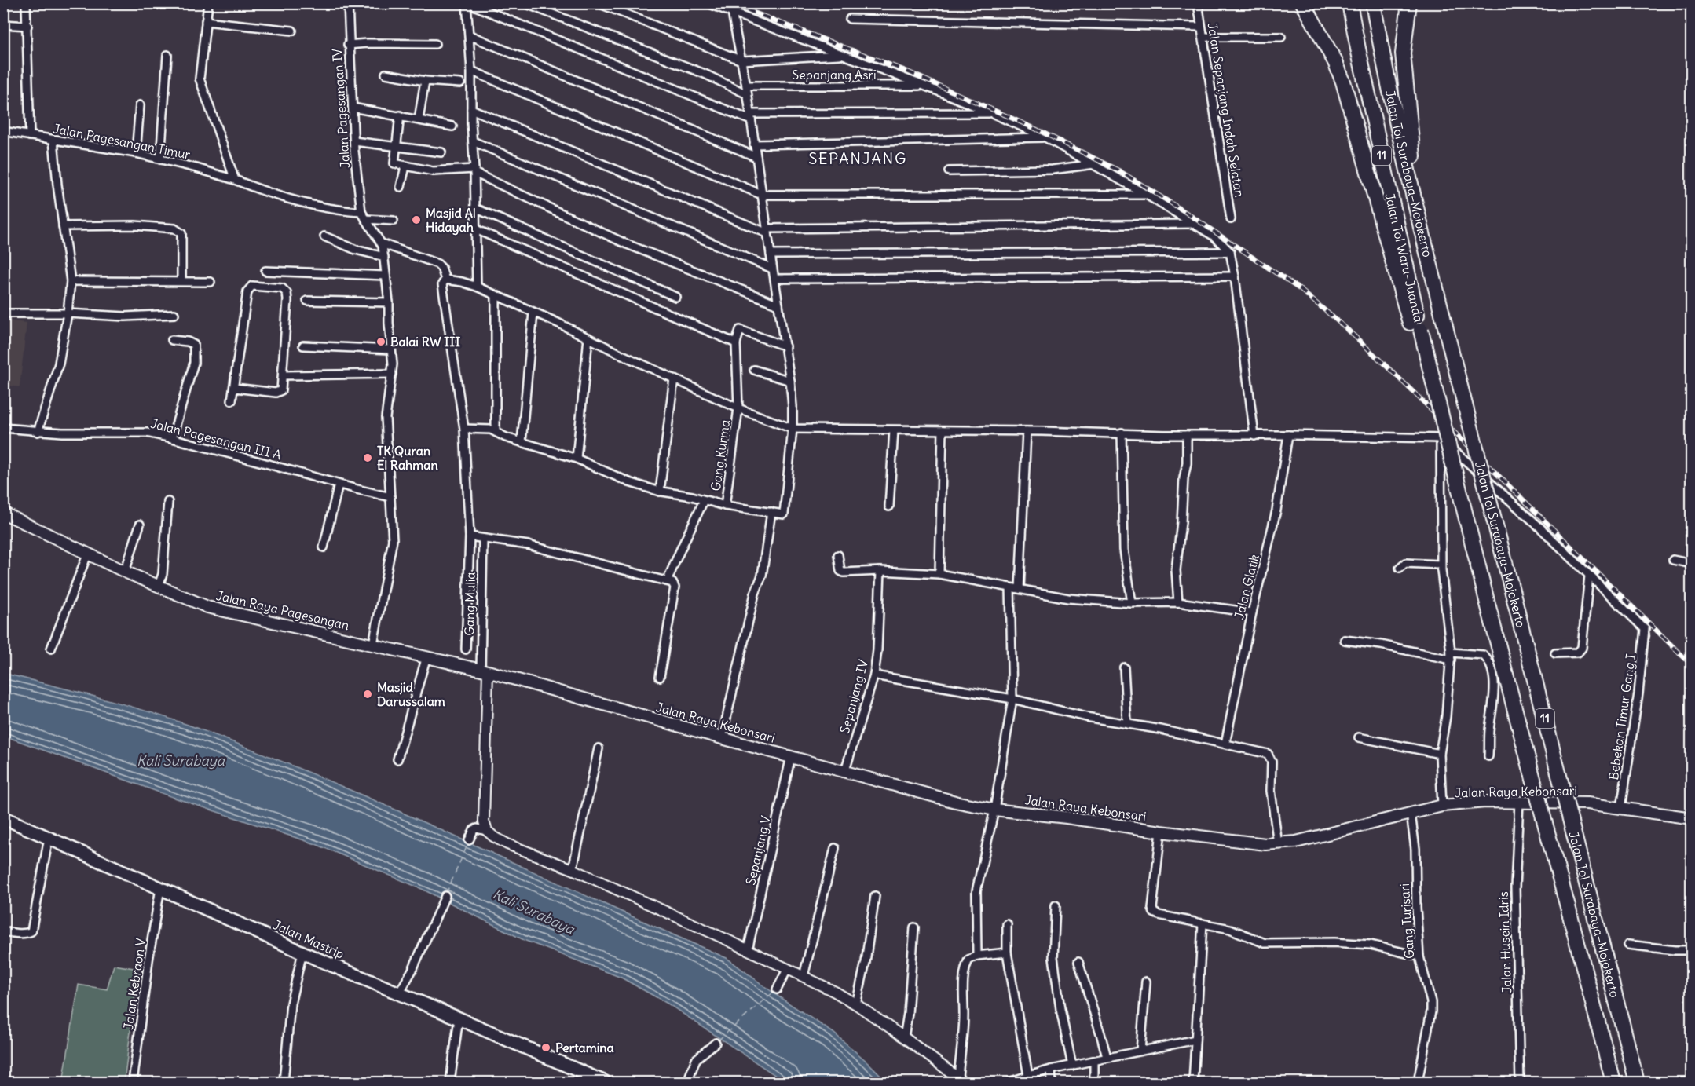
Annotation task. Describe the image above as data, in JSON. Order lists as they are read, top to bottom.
{
  "streets": {
    "highway": ["11", "Jalan Tol Surabaya–Mojokerto", "Jalan Tol Waru–Juanda"],
    "main road": ["Jalan Raya Pagesangan", "Jalan Raya Kebonsari", "Jalan Mastrip"],
    "street": [
      "Sepanjang Asri",
      "Jalan Pagesangan IV",
      "Jalan Sepanjang Indah Selatan",
      "Jalan Pagesangan Timur",
      "Jalan Pagesangan III A",
      "Gang Kurma",
      "Jalan Glatik",
      "Gang Mulia",
      "Sepanjang IV",
      "Bebekan Timur Gang I",
      "Sepanjang V",
      "Gang Turisari",
      "Jalan Husein Idris",
      "Jalan Kebraon V"
    ]
  },
  "crossings": [
    ["Jalan Pagesangan IV", "Jalan Pagesangan III A"],
    ["Jalan Pagesangan IV", "Jalan Raya Pagesangan"],
    ["Jalan Tol Surabaya–Mojokerto", "Jalan Tol Waru–Juanda"],
    ["Gang Mulia", "Jalan Raya Pagesangan"],
    ["Gang Mulia", "Jalan Raya Kebonsari"],
    ["Jalan Raya Pagesangan", "Jalan Raya Kebonsari"],
    ["Sepanjang IV", "Jalan Raya Kebonsari"],
    ["Bebekan Timur Gang I", "Jalan Raya Kebonsari"],
    ["Jalan Raya Kebonsari", "Sepanjang V"],
    ["Jalan Raya Kebonsari", "Gang Turisari"],
    ["Jalan Raya Kebonsari", "Jalan Husein Idris"],
    ["Jalan Mastrip", "Jalan Kebraon V"]
  ],
  "districts": ["SEPANJANG"],
  "water": ["Kali Surabaya"],
  "places": [
    "Masjid Al Hidayah",
    "Balai RW III",
    "TK Quran El Rahman",
    "Masjid Darussalam",
    "Pertamina"
  ]
}
